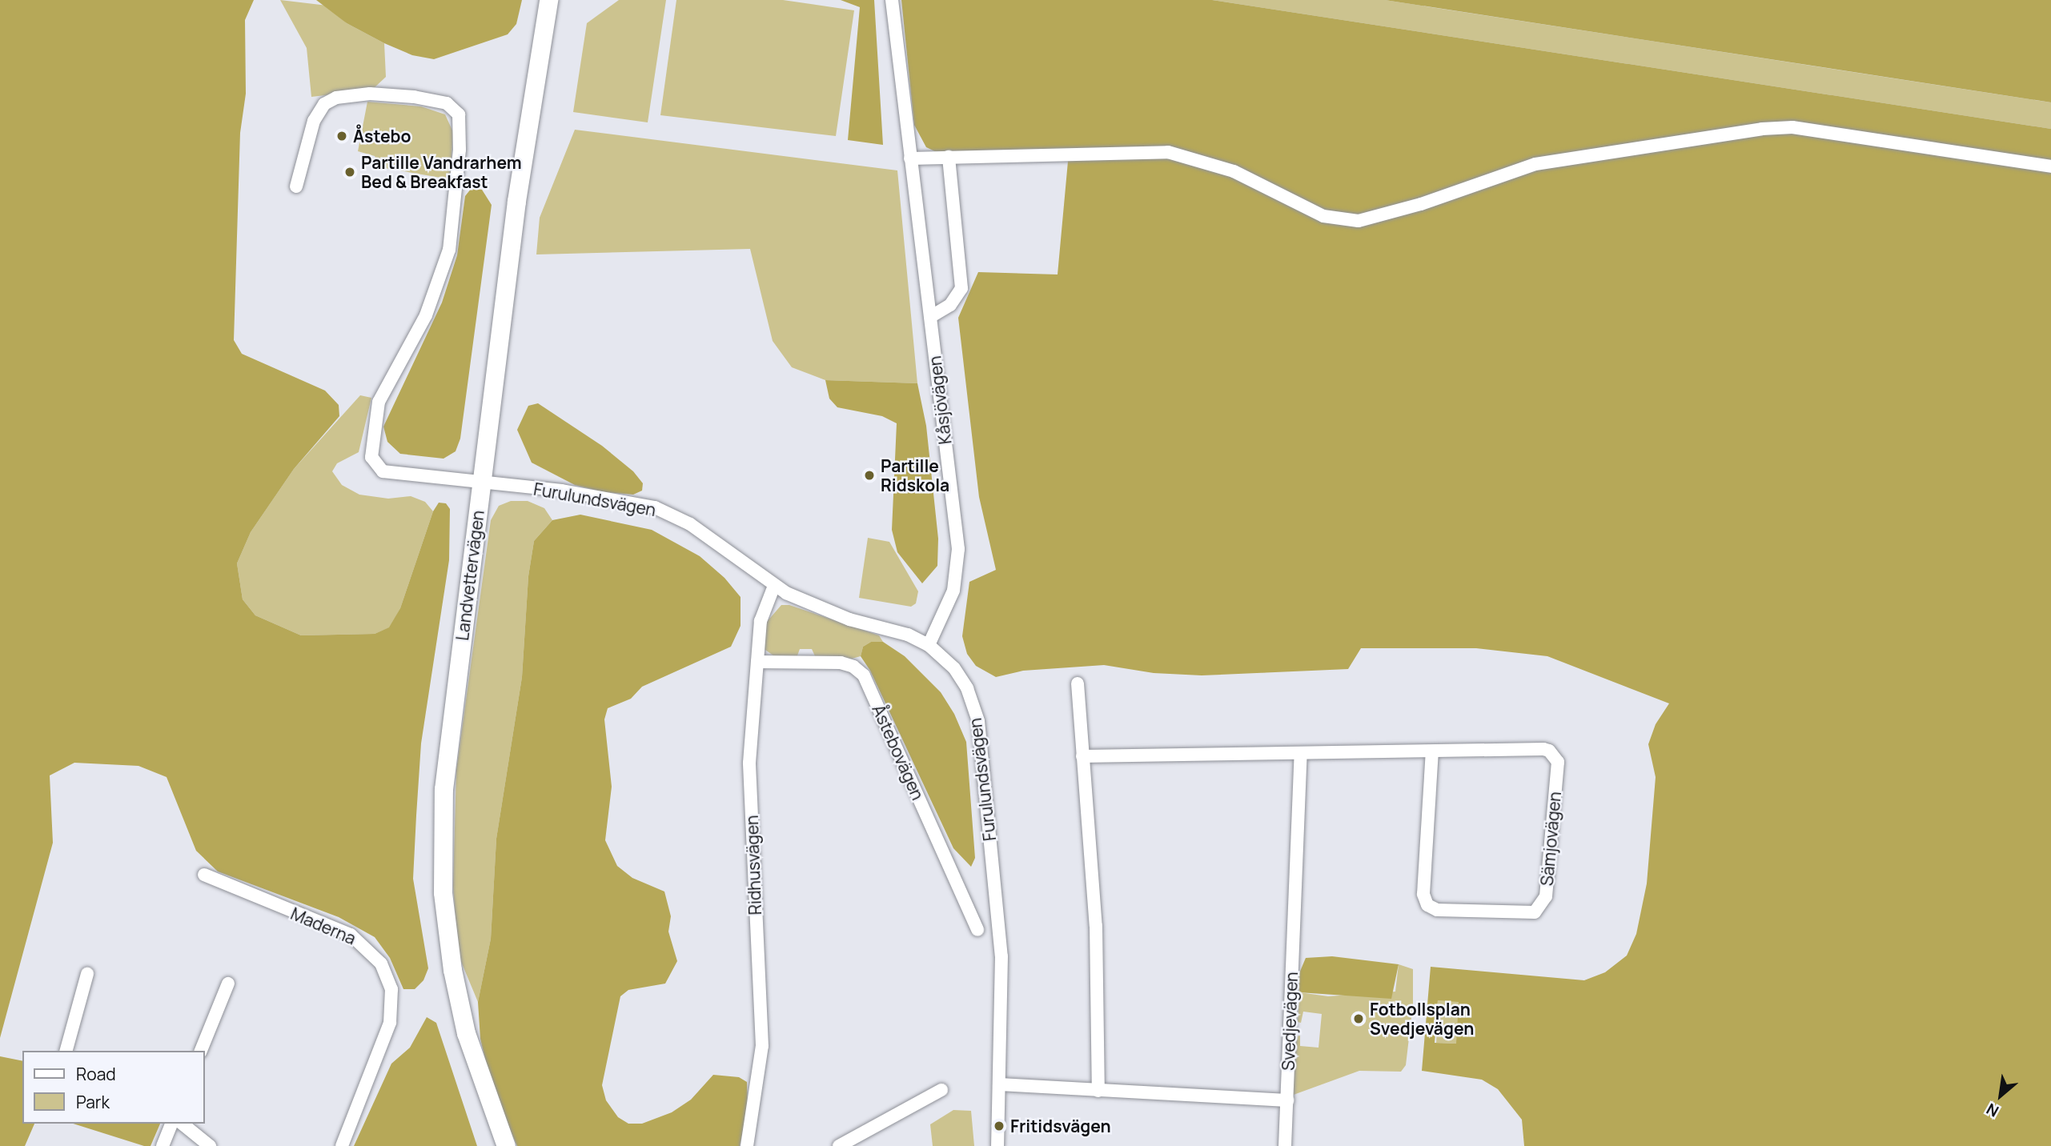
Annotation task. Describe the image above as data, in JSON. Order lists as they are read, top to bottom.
{
  "streets": {
    "street": [
      "Kåsjövägen",
      "Furulundsvägen",
      "Landvettervägen",
      "Åstebovägen",
      "Sämjovägen",
      "Ridhusvägen",
      "Maderna",
      "Svedjevägen"
    ]
  },
  "crossings": [
    ["Kåsjövägen", "Furulundsvägen"],
    ["Furulundsvägen", "Landvettervägen"],
    ["Furulundsvägen", "Ridhusvägen"],
    ["Åstebovägen", "Ridhusvägen"],
    ["Sämjovägen", "Svedjevägen"]
  ],
  "places": [
    "Åstebo",
    "Partille Vandrarhem Bed & Breakfast",
    "Partille Ridskola",
    "Fotbollsplan Svedjevägen",
    "Fritidsvägen"
  ],
  "legend": ["Road", "Park"],
  "north": "bottom left"
}
